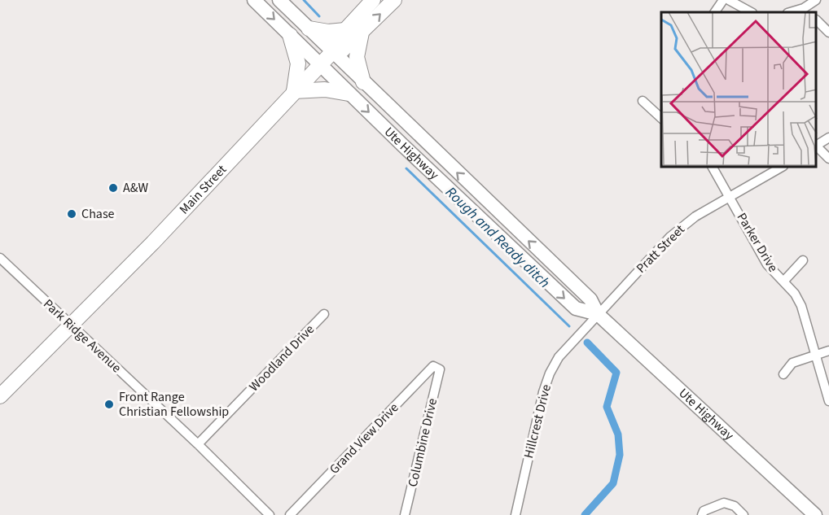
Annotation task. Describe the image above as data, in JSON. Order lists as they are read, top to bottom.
{
  "streets": {
    "highway": ["Main Street"],
    "main road": ["Ute Highway"],
    "street": [
      "Parker Drive",
      "Pratt Street",
      "Park Ridge Avenue",
      "Woodland Drive",
      "Hillcrest Drive",
      "Grand View Drive",
      "Columbine Drive"
    ]
  },
  "crossings": [
    ["Ute Highway", "Main Street"],
    ["Ute Highway", "Pratt Street"],
    ["Ute Highway", "Hillcrest Drive"],
    ["Main Street", "Park Ridge Avenue"],
    ["Parker Drive", "Pratt Street"],
    ["Pratt Street", "Hillcrest Drive"],
    ["Park Ridge Avenue", "Woodland Drive"],
    ["Grand View Drive", "Columbine Drive"]
  ],
  "water": ["Rough and Ready ditch"],
  "places": ["A&W", "Chase", "Front Range Christian Fellowship"]
}
